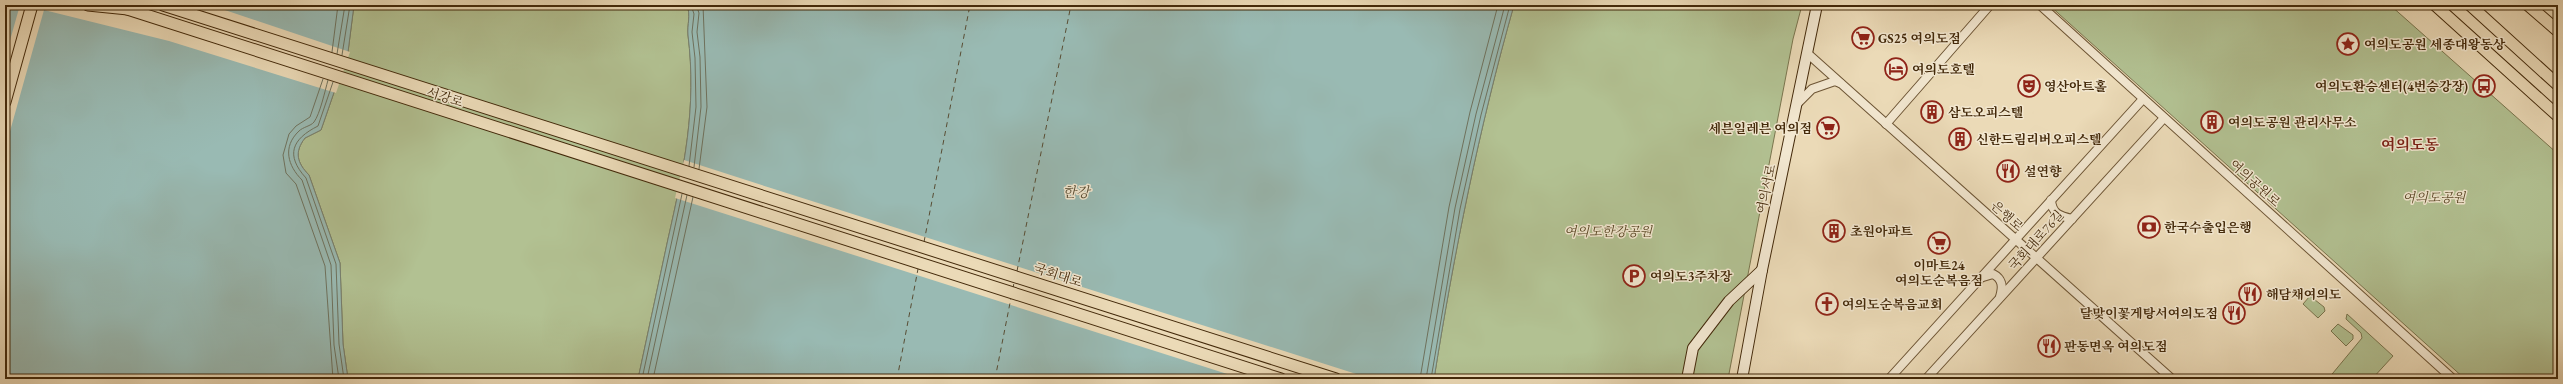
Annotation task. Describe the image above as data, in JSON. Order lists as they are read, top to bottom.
{
  "streets": {
    "main road": ["서강로", "여의서로", "국회대로"],
    "street": ["여의공원로", "은행로", "국회대로76길"]
  },
  "crossings": [
    ["서강로", "국회대로"],
    ["여의공원로", "국회대로76길"],
    ["여의서로", "은행로"],
    ["은행로", "국회대로76길"]
  ],
  "districts": ["여의도동"],
  "water": ["한강"],
  "parks": ["여의도공원", "여의도한강공원"],
  "places": {
    "supermarket": ["GS25 여의도점", "세븐일레븐 여의점", "이마트24 여의도순복음점"],
    "place": ["여의도공원 세종대왕동상"],
    "hotel": ["여의도호텔"],
    "theatre": ["영산아트홀"],
    "bus stop": ["여의도환승센터(4번승강장)"],
    "building": [
      "삼도오피스텔",
      "여의도공원 관리사무소",
      "신한드림리버오피스텔",
      "초원아파트"
    ],
    "restaurant": [
      "설연향",
      "해담채여의도",
      "달맞이꽃게탕서여의도점",
      "판동면옥 여의도점"
    ],
    "bank": ["한국수출입은행"],
    "parking": ["여의도3주차장"],
    "church": ["여의도순복음교회"]
  }
}
